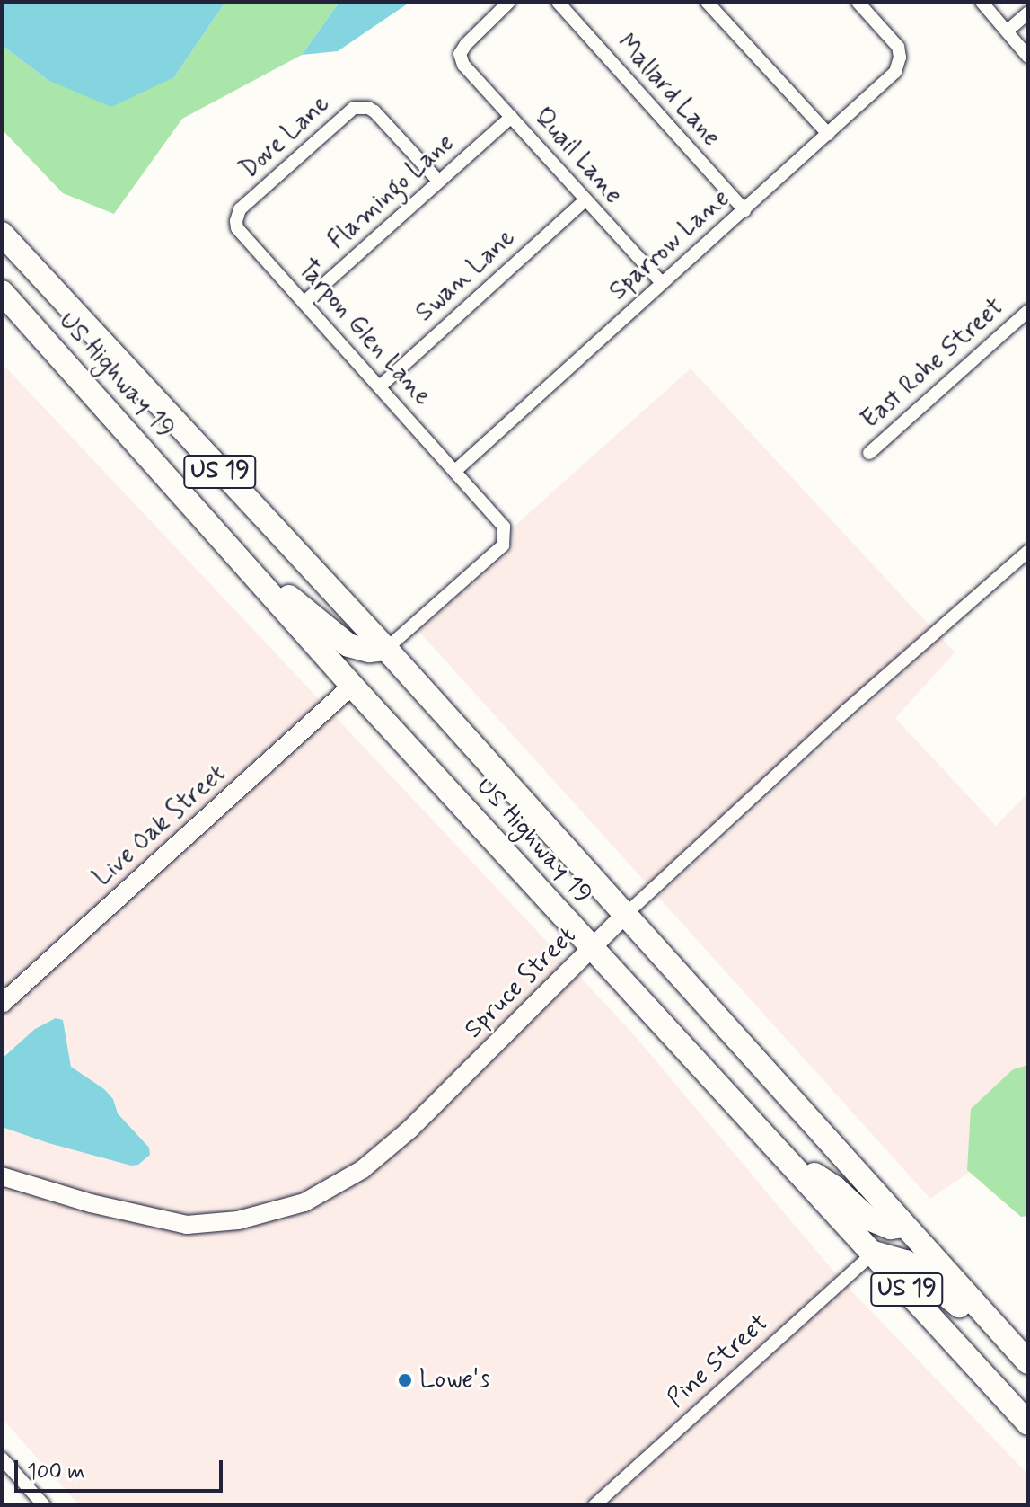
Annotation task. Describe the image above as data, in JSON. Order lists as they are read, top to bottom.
{
  "streets": {
    "highway": ["US Highway 19", "US 19"],
    "street": [
      "Mallard Lane",
      "Dove Lane",
      "Quail Lane",
      "Flamingo Lane",
      "Sparrow Lane",
      "Swan Lane",
      "Tarpon Glen Lane",
      "East Rohe Street",
      "Live Oak Street",
      "Spruce Street",
      "Pine Street"
    ]
  },
  "crossings": [
    ["Mallard Lane", "Sparrow Lane"],
    ["Dove Lane", "Flamingo Lane"],
    ["Dove Lane", "Tarpon Glen Lane"],
    ["Quail Lane", "Flamingo Lane"],
    ["Quail Lane", "Sparrow Lane"],
    ["Quail Lane", "Swan Lane"],
    ["Flamingo Lane", "Tarpon Glen Lane"],
    ["Sparrow Lane", "Tarpon Glen Lane"],
    ["Swan Lane", "Tarpon Glen Lane"],
    ["Tarpon Glen Lane", "US Highway 19"],
    ["US Highway 19", "Live Oak Street"],
    ["US Highway 19", "Spruce Street"],
    ["US Highway 19", "Pine Street"]
  ],
  "places": ["Lowe's"],
  "scale_bar": "100 m"
}
